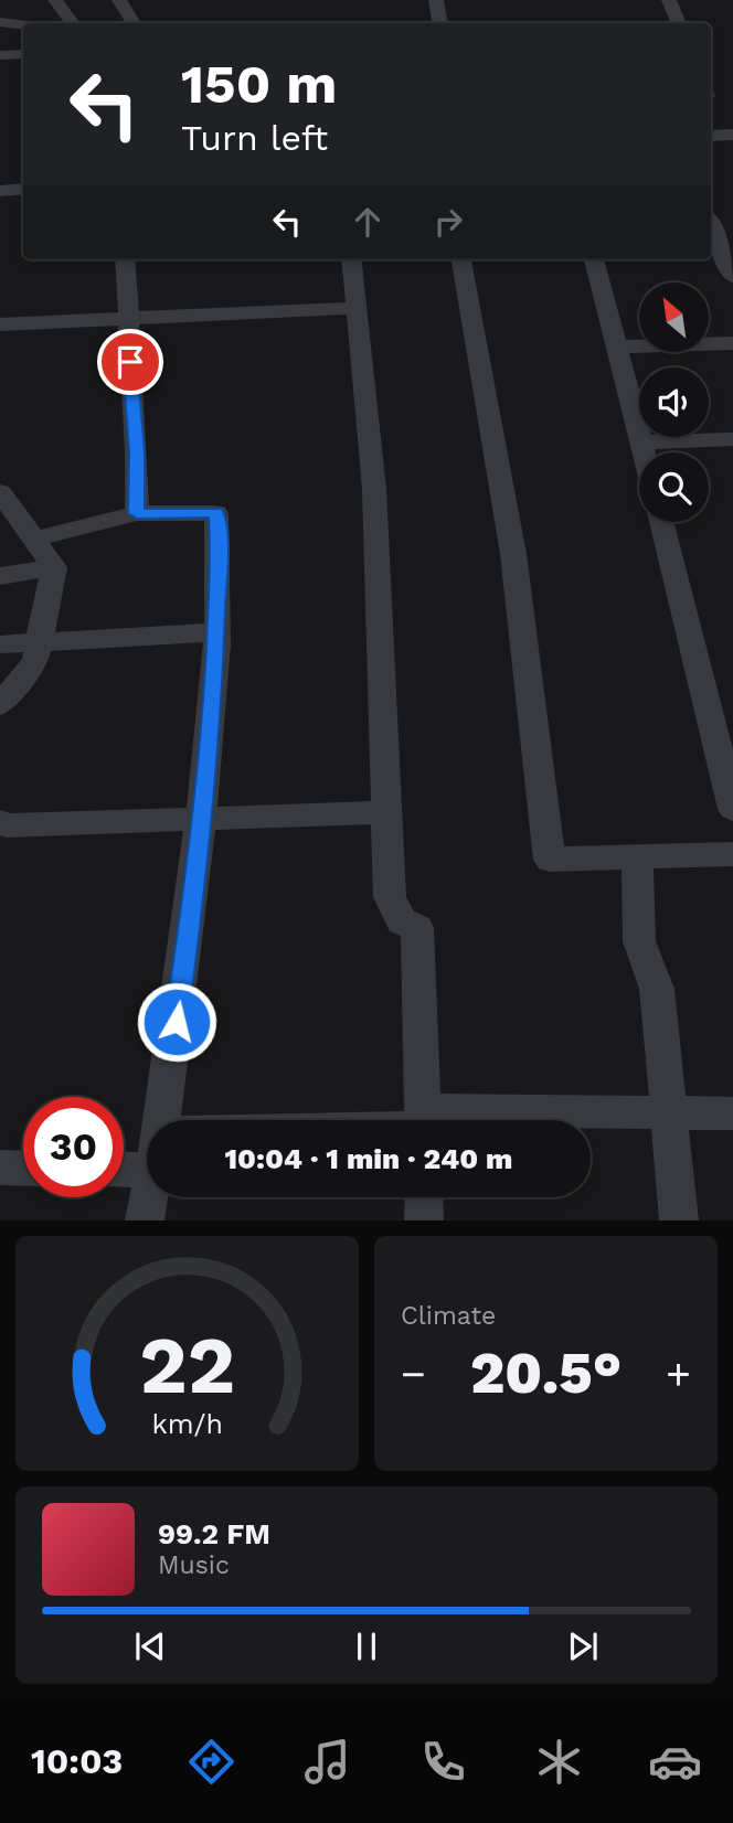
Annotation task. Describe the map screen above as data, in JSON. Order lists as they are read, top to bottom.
{
  "north": "top left",
  "page": {
    "turn": ["150 m", "Turn left"],
    "limit": "30",
    "trip": "10:04 · 1 min · 240 m",
    "tile": "Climate",
    "heat": ["−", "20.5°", "+"],
    "song": ["99.2 FM", "Music"],
    "tabs": "10:03",
    "gauge": ["22", "km/h"]
  }
}
